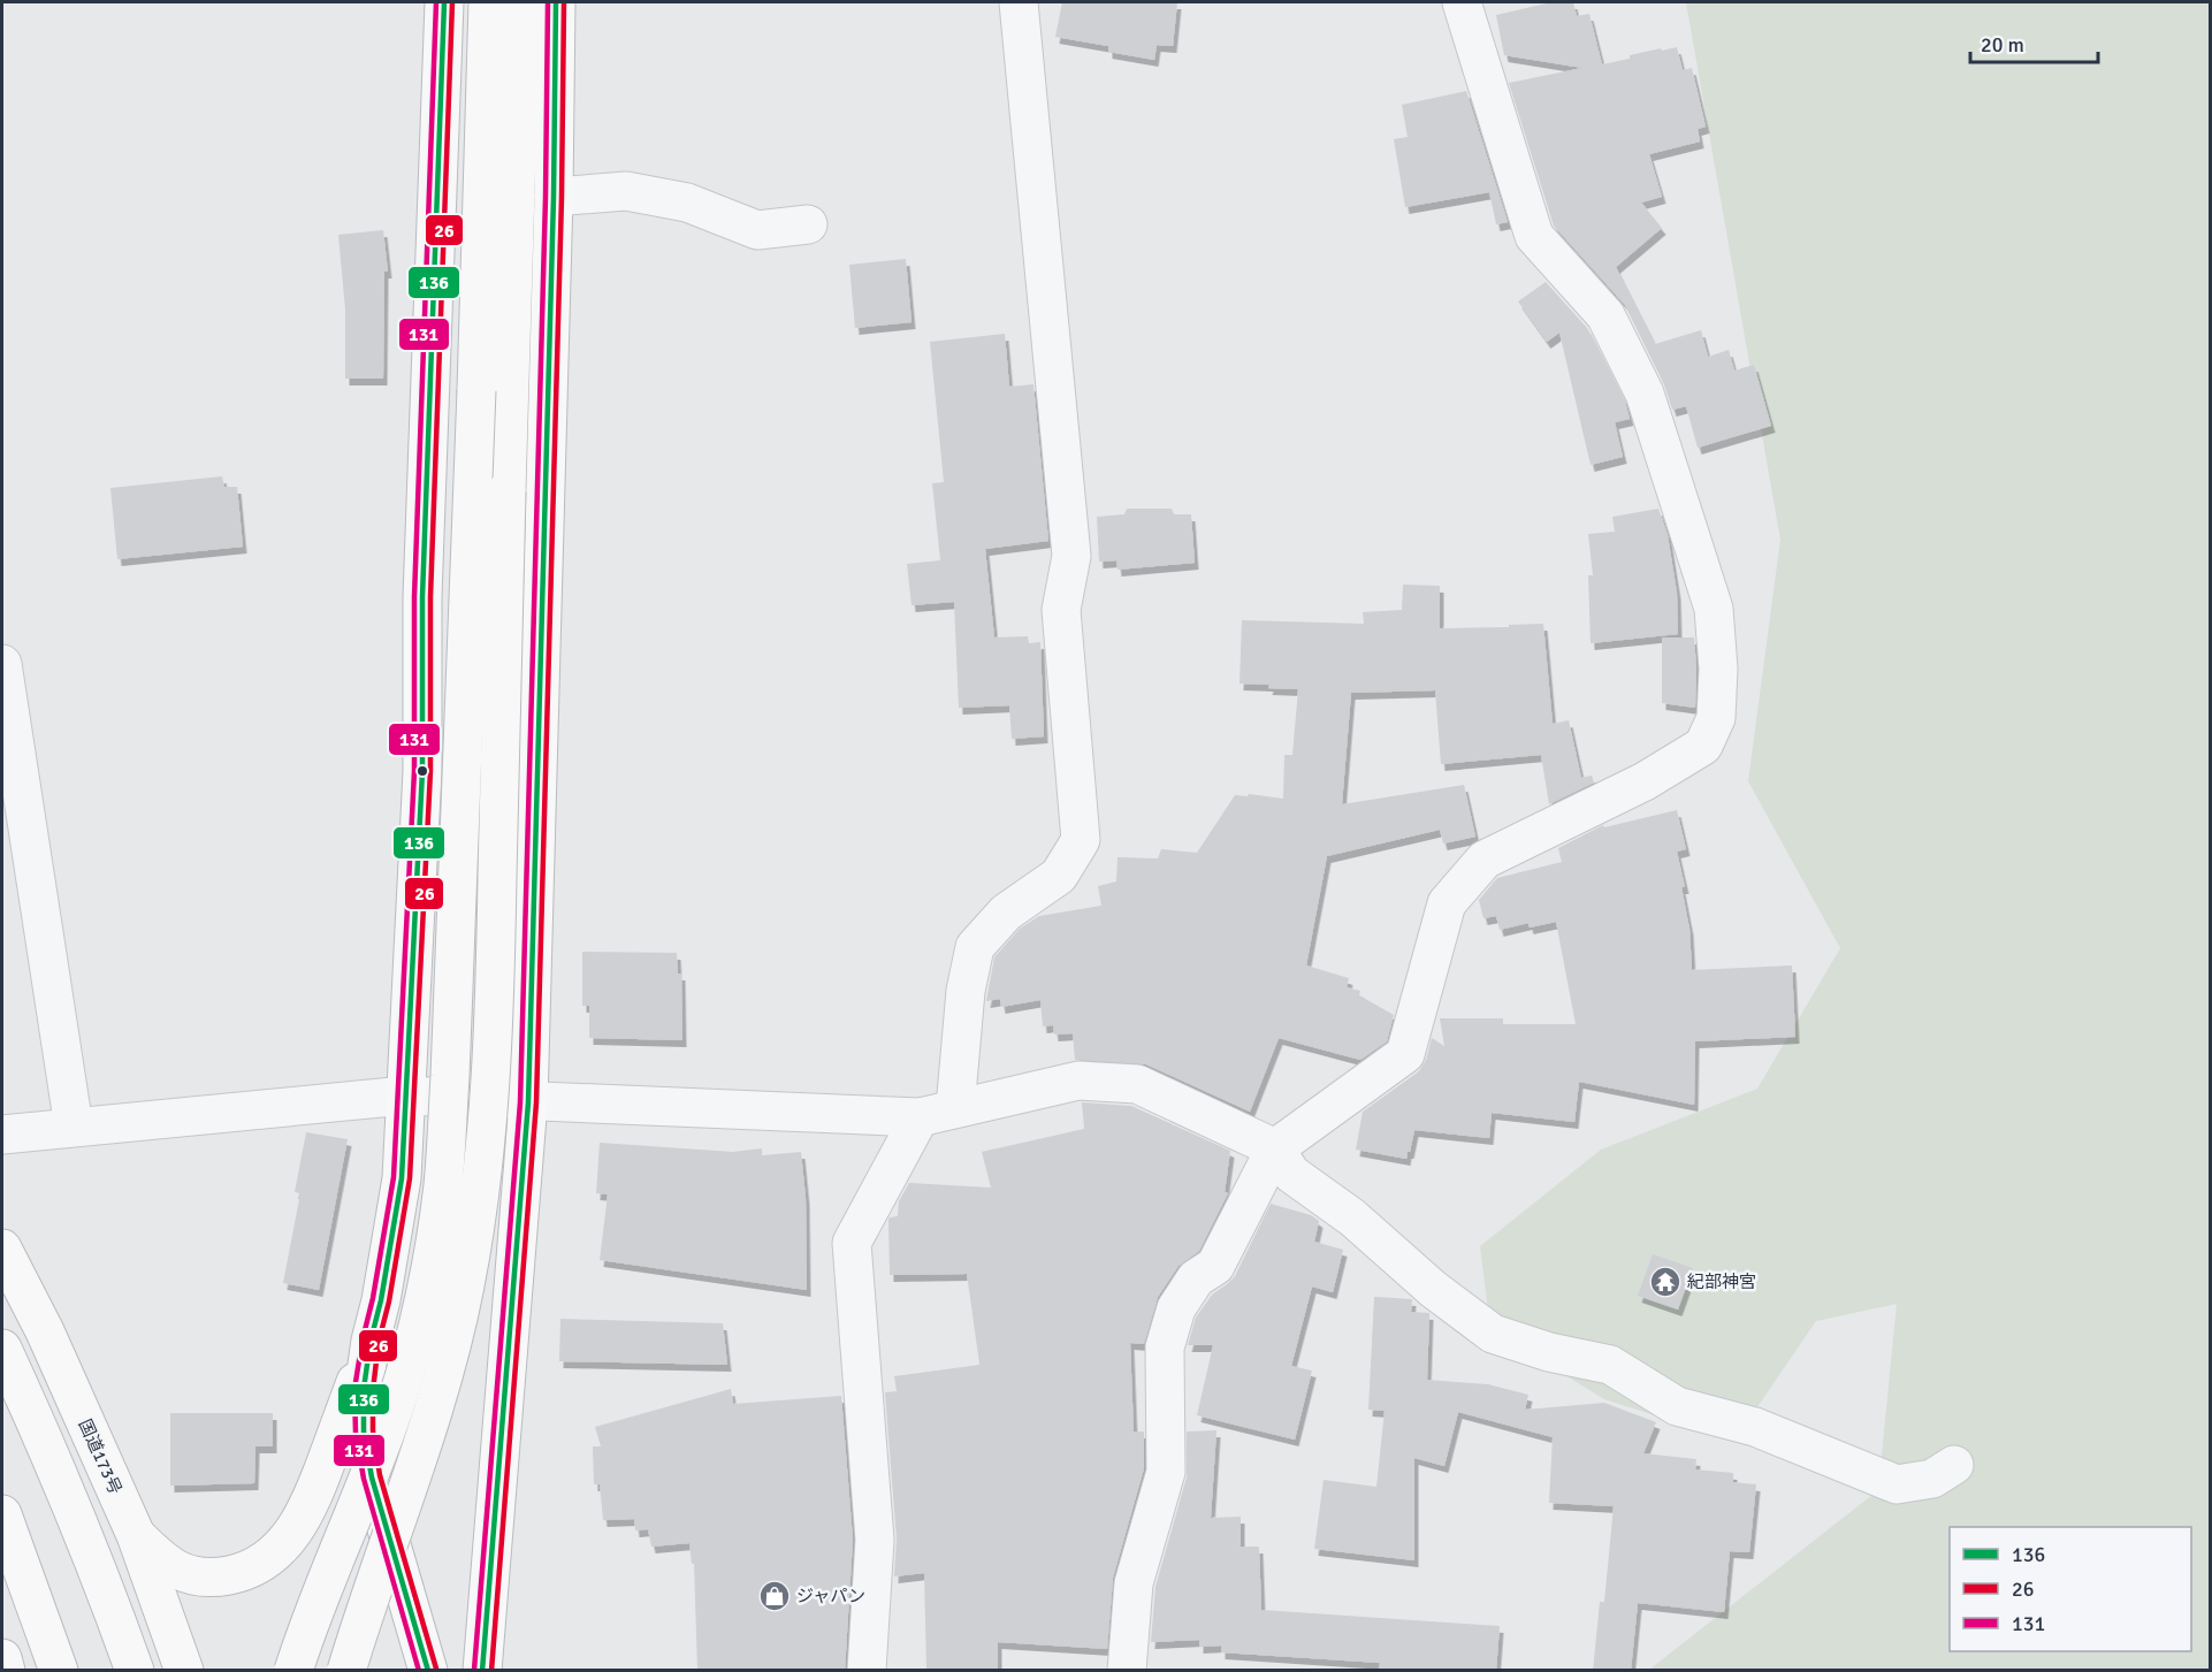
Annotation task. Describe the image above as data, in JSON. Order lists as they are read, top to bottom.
{
  "streets": {
    "highway": ["国道173号"]
  },
  "places": {
    "temple": ["紀部神宮"],
    "shop": ["ジャパン"]
  },
  "lines": ["transit line 136", "transit line 26", "transit line 131"],
  "legend": ["136", "26", "131"],
  "scale_bar": "20 m"
}
